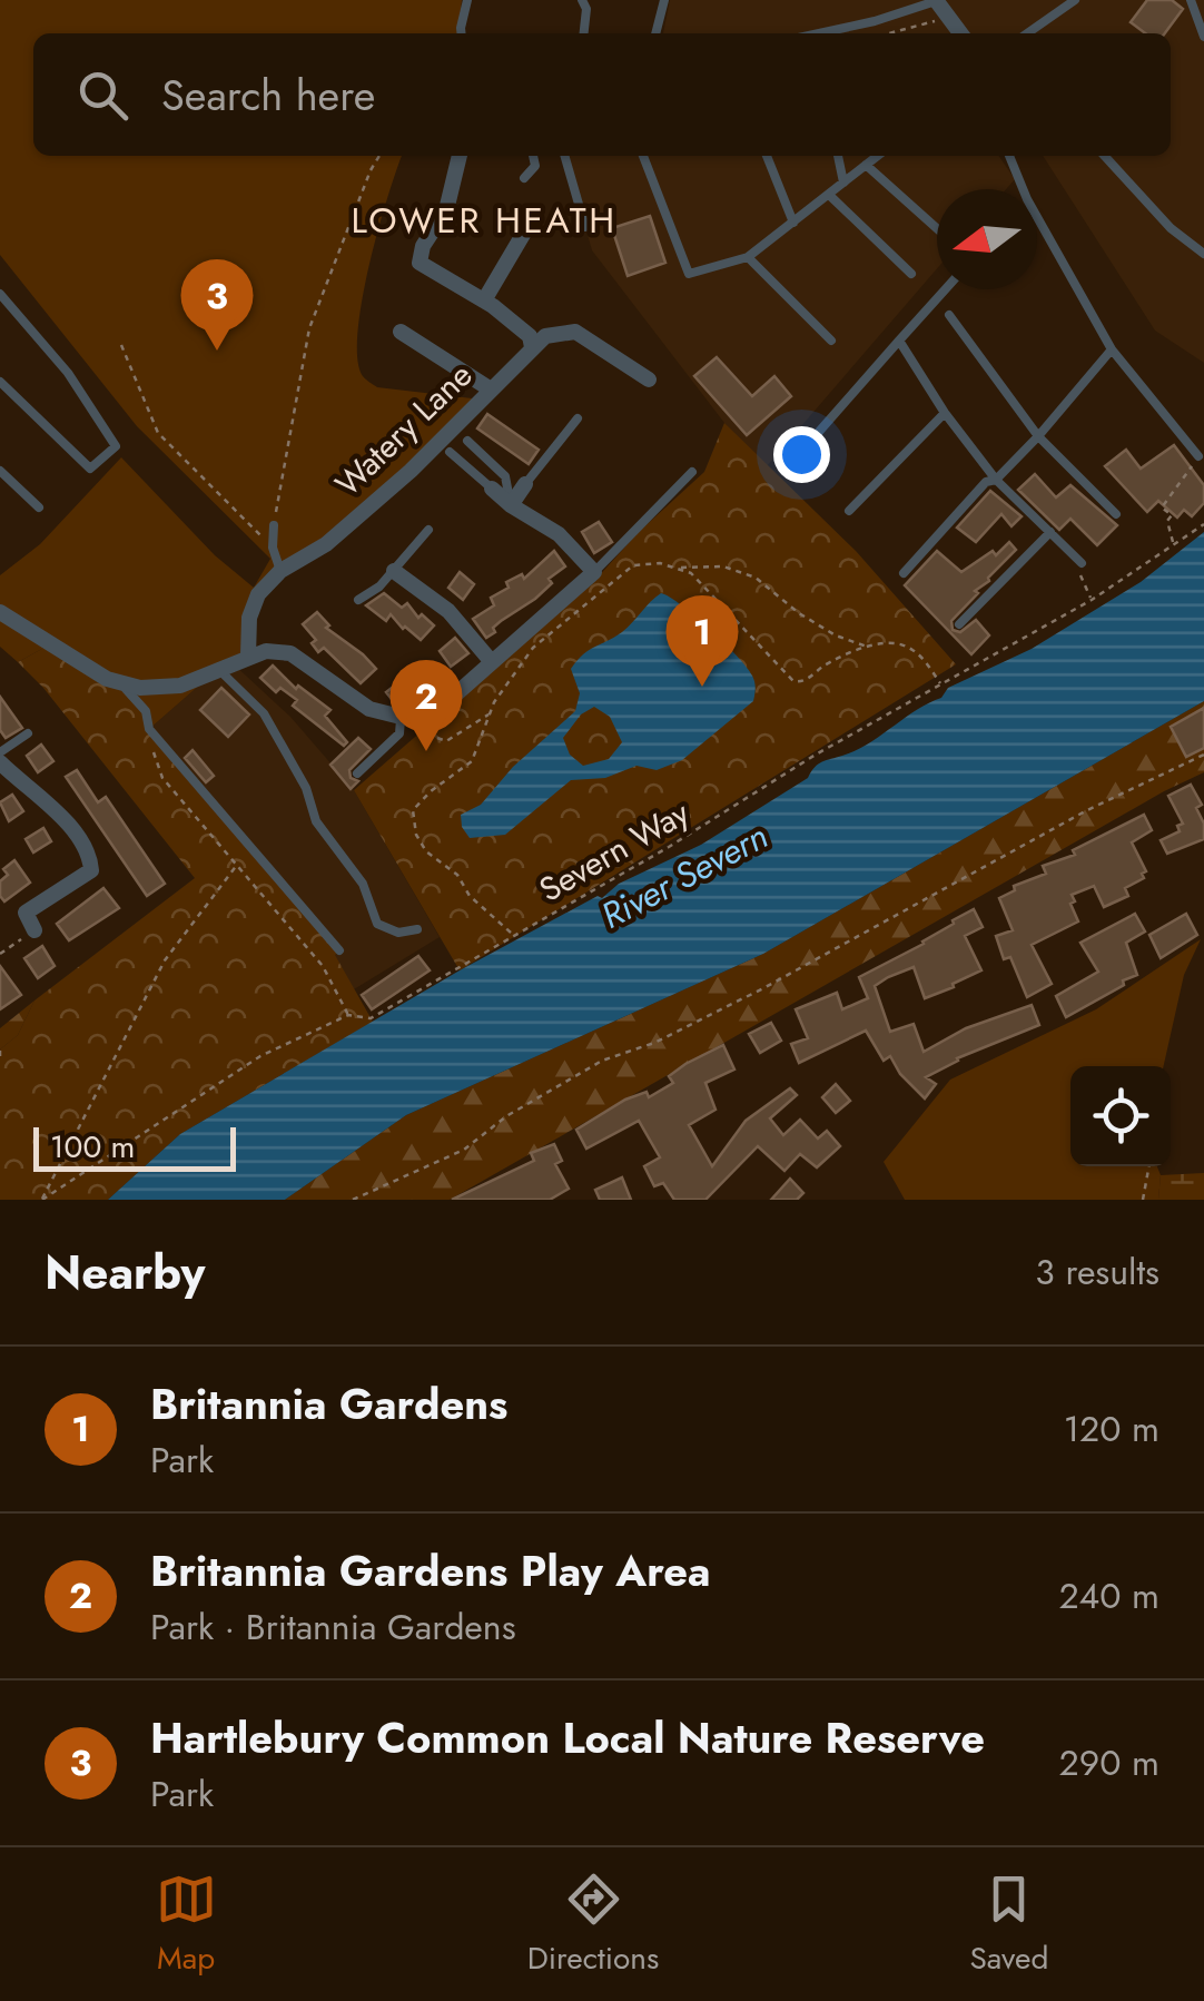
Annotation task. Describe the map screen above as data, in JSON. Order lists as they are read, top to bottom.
{
  "streets": {
    "street": ["Watery Lane"],
    "path": ["Severn Way"]
  },
  "districts": ["LOWER HEATH"],
  "water": ["River Severn"],
  "scale_bar": "100 m",
  "north": "left",
  "page": {
    "search": "Search here",
    "pins": ["3", "1", "2"],
    "scale": "100 m",
    "heading": ["Nearby", "3 results"],
    "list": [
      {
        "mark": "1",
        "name": "Britannia Gardens",
        "note": "Park",
        "value": "120 m"
      },
      {
        "mark": "2",
        "name": "Britannia Gardens Play Area",
        "note": "Park · Britannia Gardens",
        "value": "240 m"
      },
      {
        "mark": "3",
        "name": "Hartlebury Common Local Nature Reserve",
        "note": "Park",
        "value": "290 m"
      }
    ],
    "nav": ["Map", "Directions", "Saved"]
  }
}
